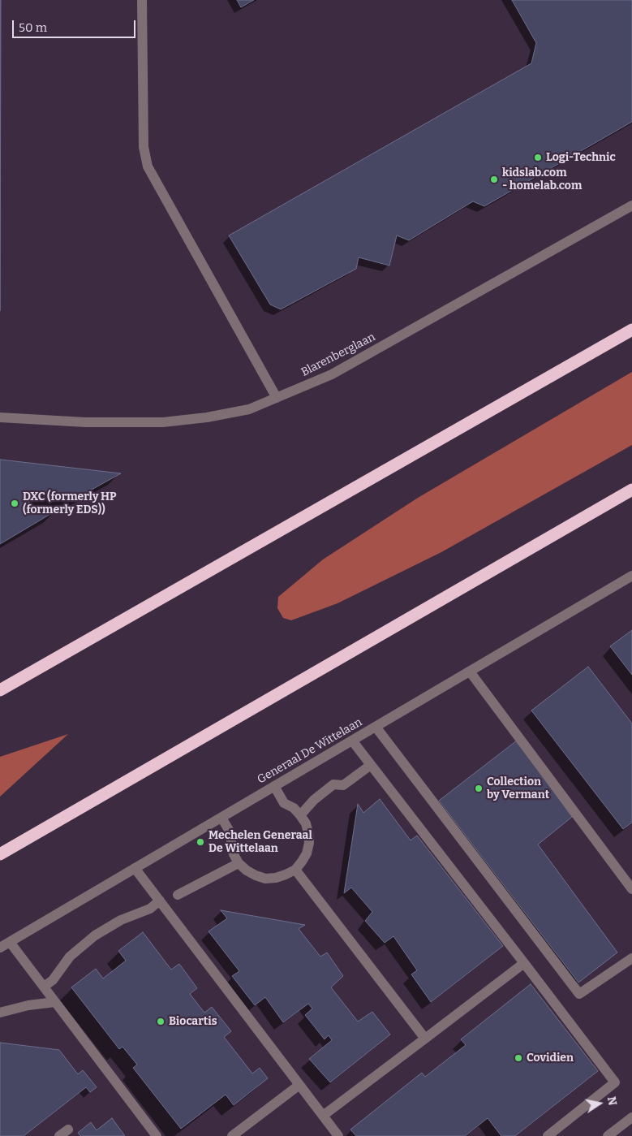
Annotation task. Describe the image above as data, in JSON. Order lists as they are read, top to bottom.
{
  "streets": {
    "street": ["Blarenberglaan", "Generaal De Wittelaan"]
  },
  "places": [
    "Logi-Technic",
    "kidslab.com - homelab.com",
    "DXC (formerly HP (formerly EDS))",
    "Collection by Vermant",
    "Mechelen Generaal De Wittelaan",
    "Biocartis",
    "Covidien"
  ],
  "scale_bar": "50 m",
  "north": "right"
}
